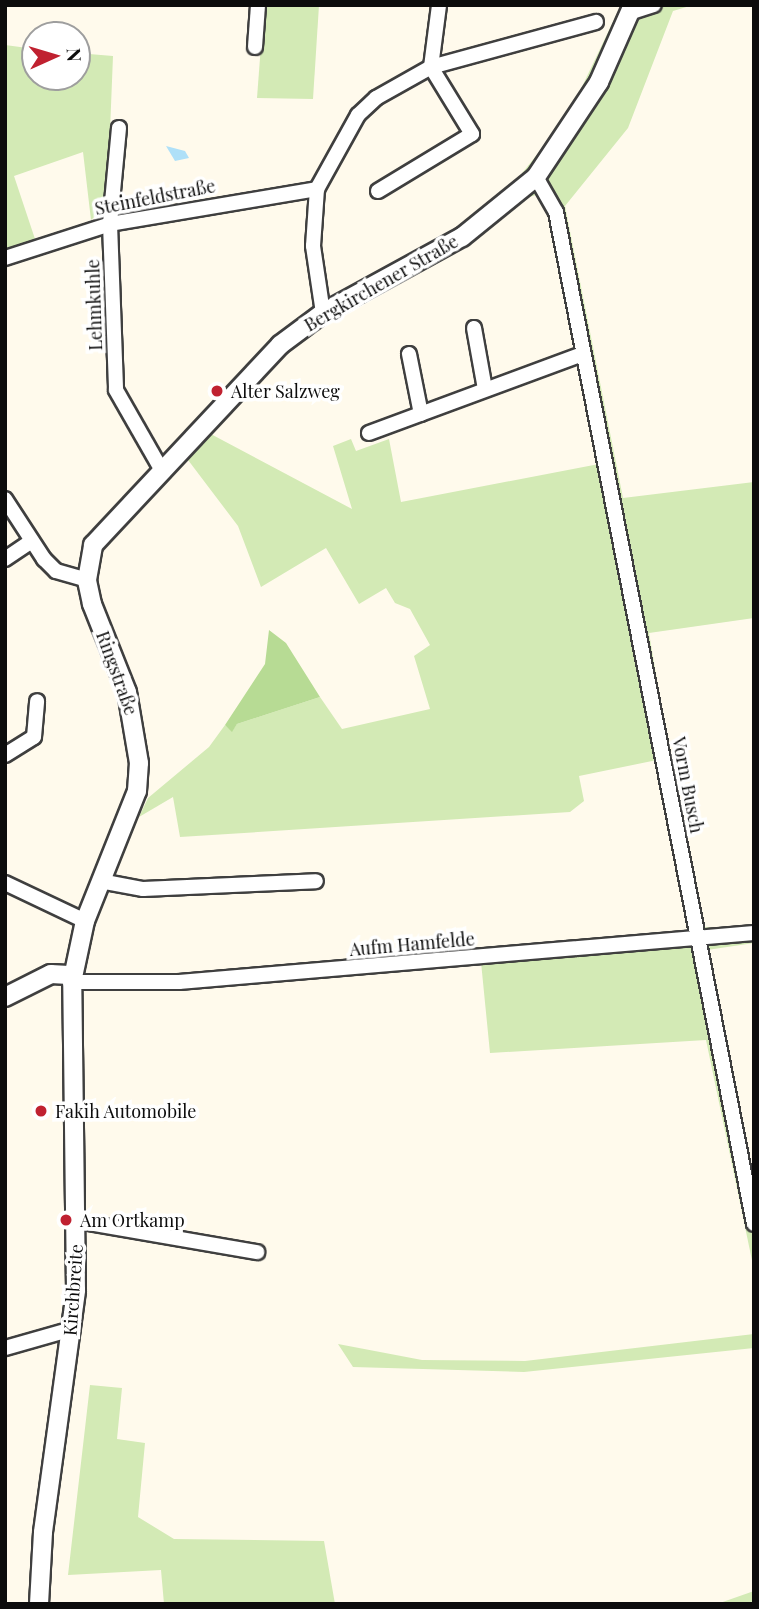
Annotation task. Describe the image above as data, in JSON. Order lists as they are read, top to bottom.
{
  "streets": {
    "street": [
      "Steinfeldstraße",
      "Bergkirchener Straße",
      "Lehmkuhle",
      "Ringstraße",
      "Vorm Busch",
      "Aufm Hamfelde",
      "Kirchbreite"
    ]
  },
  "crossings": [
    ["Steinfeldstraße", "Lehmkuhle"],
    ["Bergkirchener Straße", "Lehmkuhle"],
    ["Bergkirchener Straße", "Ringstraße"],
    ["Bergkirchener Straße", "Vorm Busch"],
    ["Ringstraße", "Aufm Hamfelde"],
    ["Ringstraße", "Kirchbreite"],
    ["Vorm Busch", "Aufm Hamfelde"],
    ["Aufm Hamfelde", "Kirchbreite"]
  ],
  "places": ["Alter Salzweg", "Fakih Automobile", "Am Ortkamp"],
  "north": "right"
}
